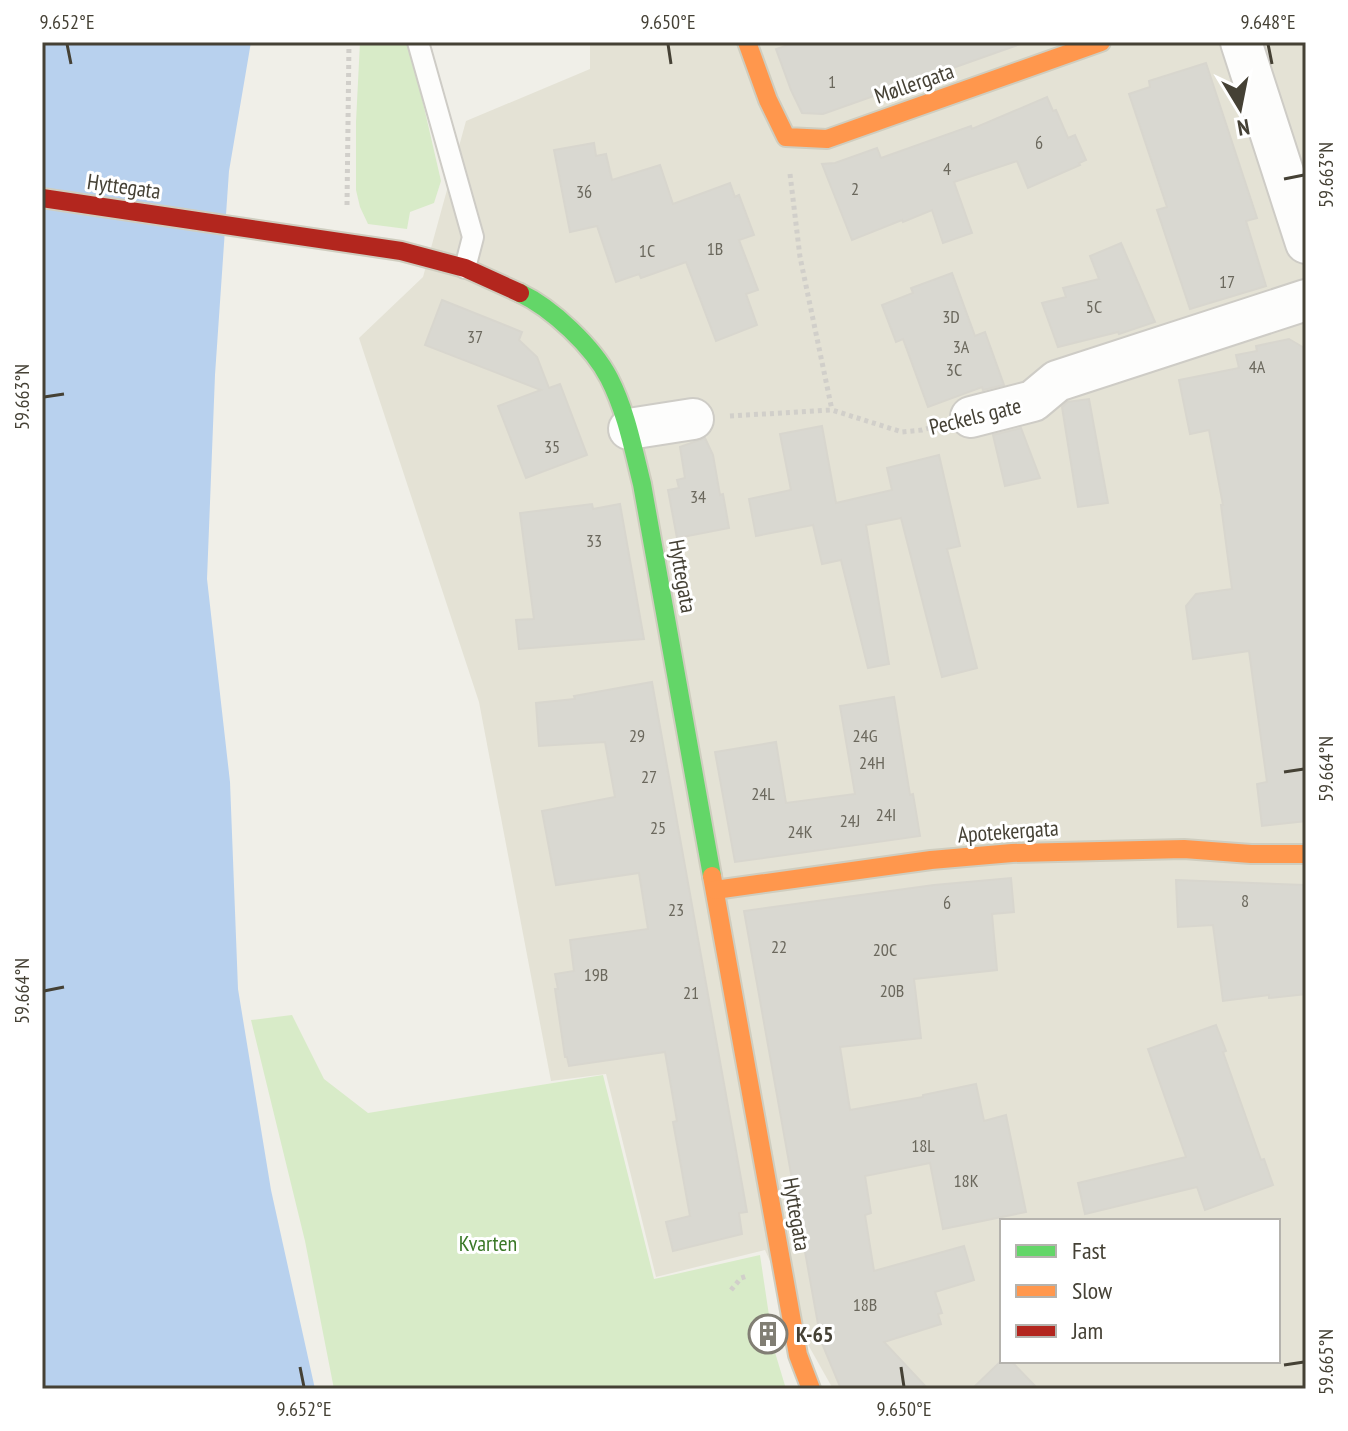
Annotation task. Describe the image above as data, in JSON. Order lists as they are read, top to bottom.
{
  "streets": {
    "street": [
      "Møllergata",
      "Hyttegata",
      "Peckels gate",
      "Apotekergata"
    ]
  },
  "crossings": [
    ["Hyttegata", "Apotekergata"]
  ],
  "parks": ["Kvarten"],
  "places": {
    "building": ["K-65"]
  },
  "house_numbers": [
    "1",
    "6",
    "4",
    "2",
    "36",
    "1B",
    "1C",
    "17",
    "5C",
    "3D",
    "37",
    "3A",
    "4A",
    "3C",
    "35",
    "34",
    "33",
    "29",
    "24G",
    "24H",
    "27",
    "24L",
    "24I",
    "24J",
    "25",
    "24K",
    "8",
    "6",
    "23",
    "22",
    "20C",
    "19B",
    "20B",
    "21",
    "18L",
    "18K",
    "18B"
  ],
  "legend": ["Fast", "Slow", "Jam"],
  "north": "bottom",
  "coordinates": [
    "9.652°E",
    "9.650°E",
    "9.648°E",
    "59.663°N",
    "59.664°N",
    "59.665°N"
  ]
}
